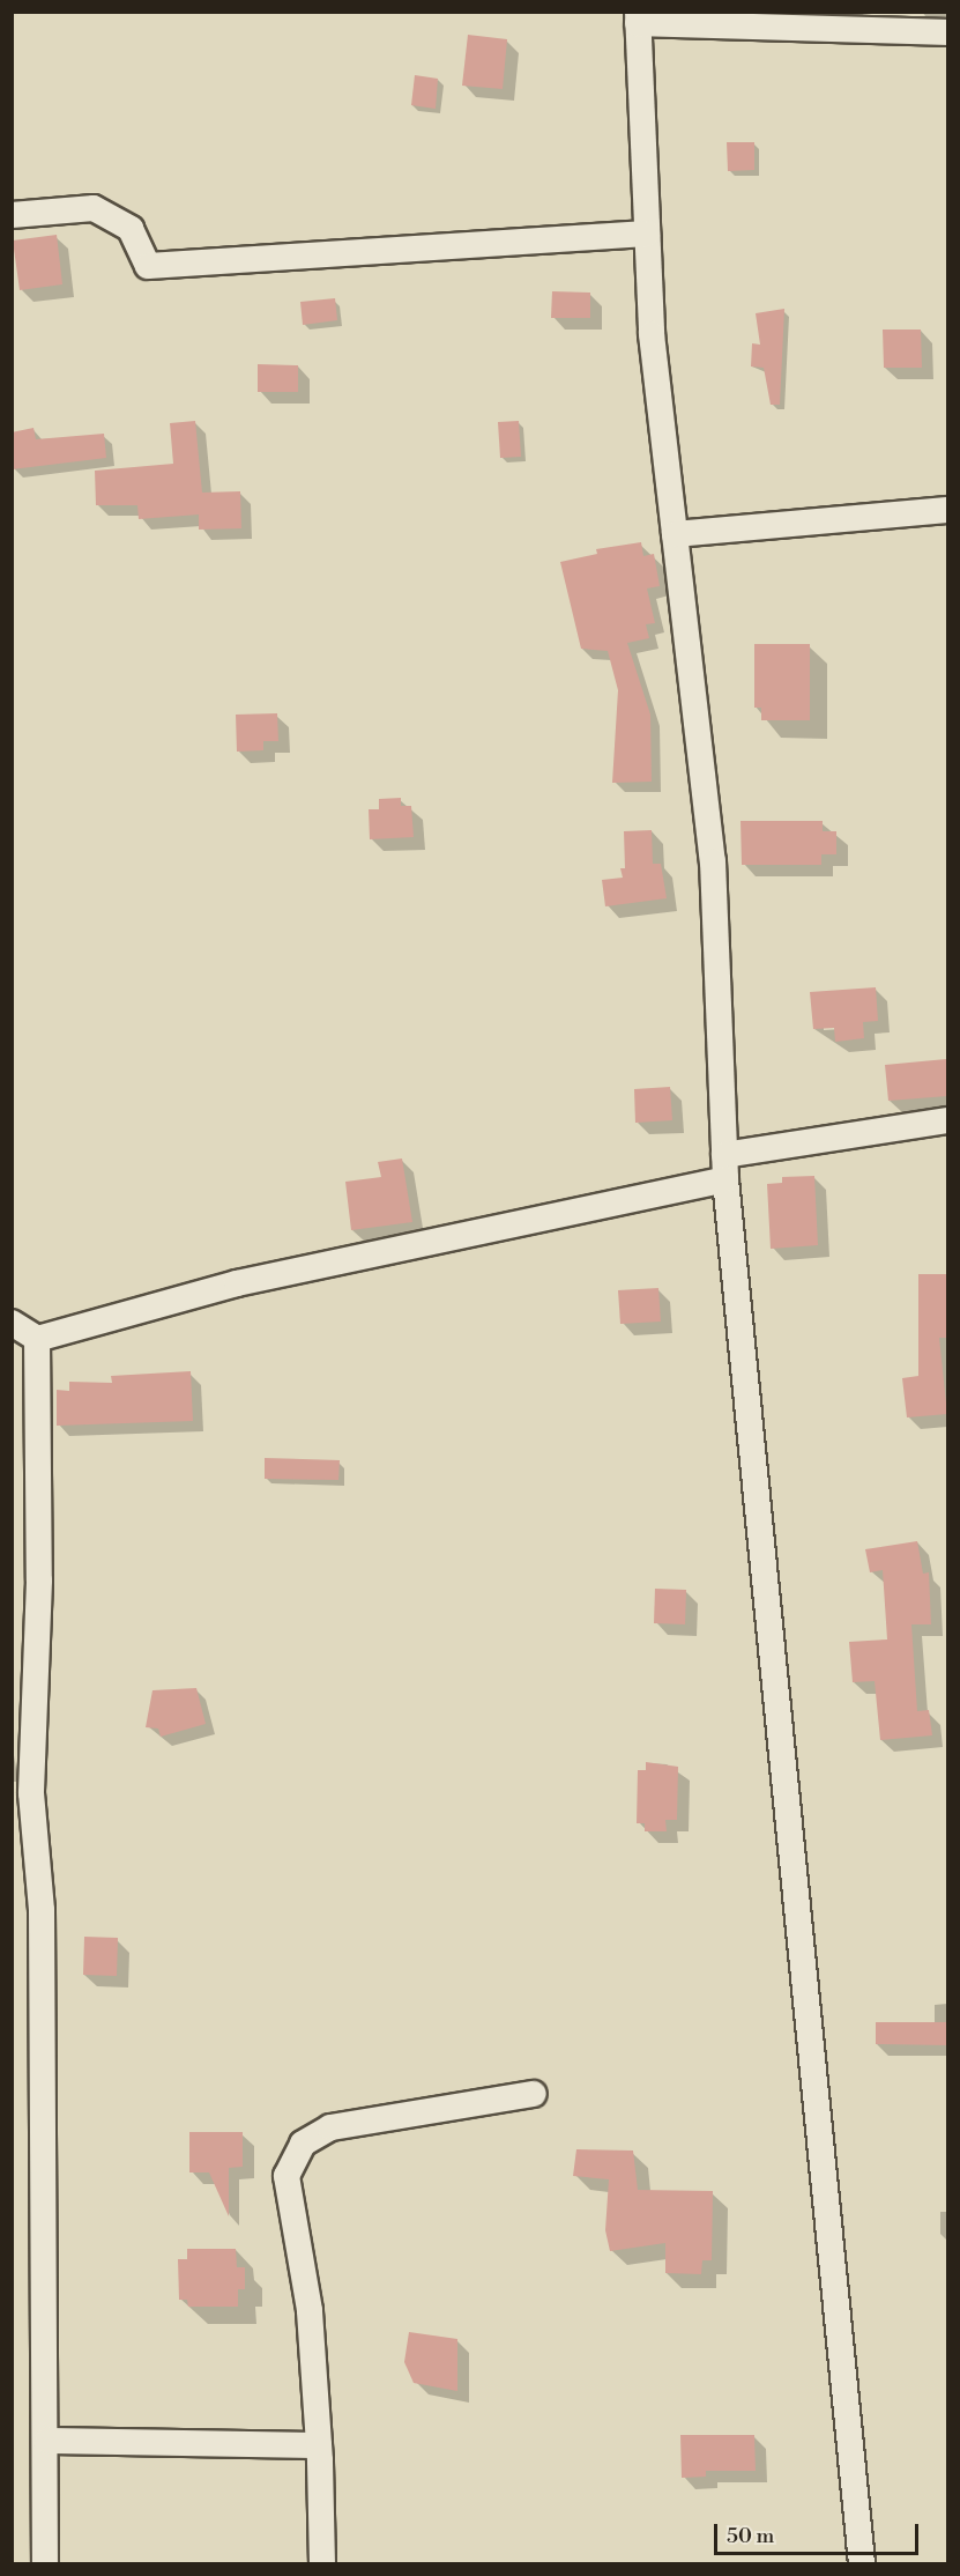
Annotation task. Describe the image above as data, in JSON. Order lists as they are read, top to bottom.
{
  "scale_bar": "50 m"
}
